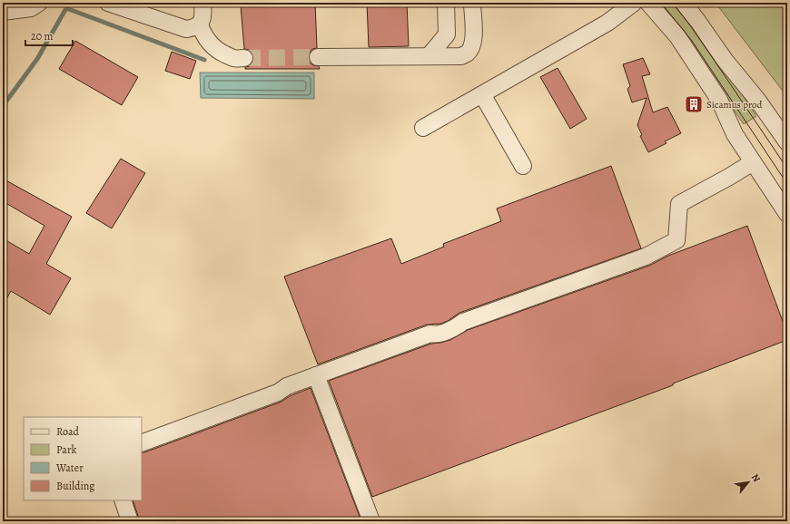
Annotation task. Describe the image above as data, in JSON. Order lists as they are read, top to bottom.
{
  "places": {
    "building": ["Sicamus prod"]
  },
  "legend": [
    "Road",
    "Park",
    "Water",
    "Building"
  ],
  "scale_bar": "20 m",
  "north": "top right"
}
